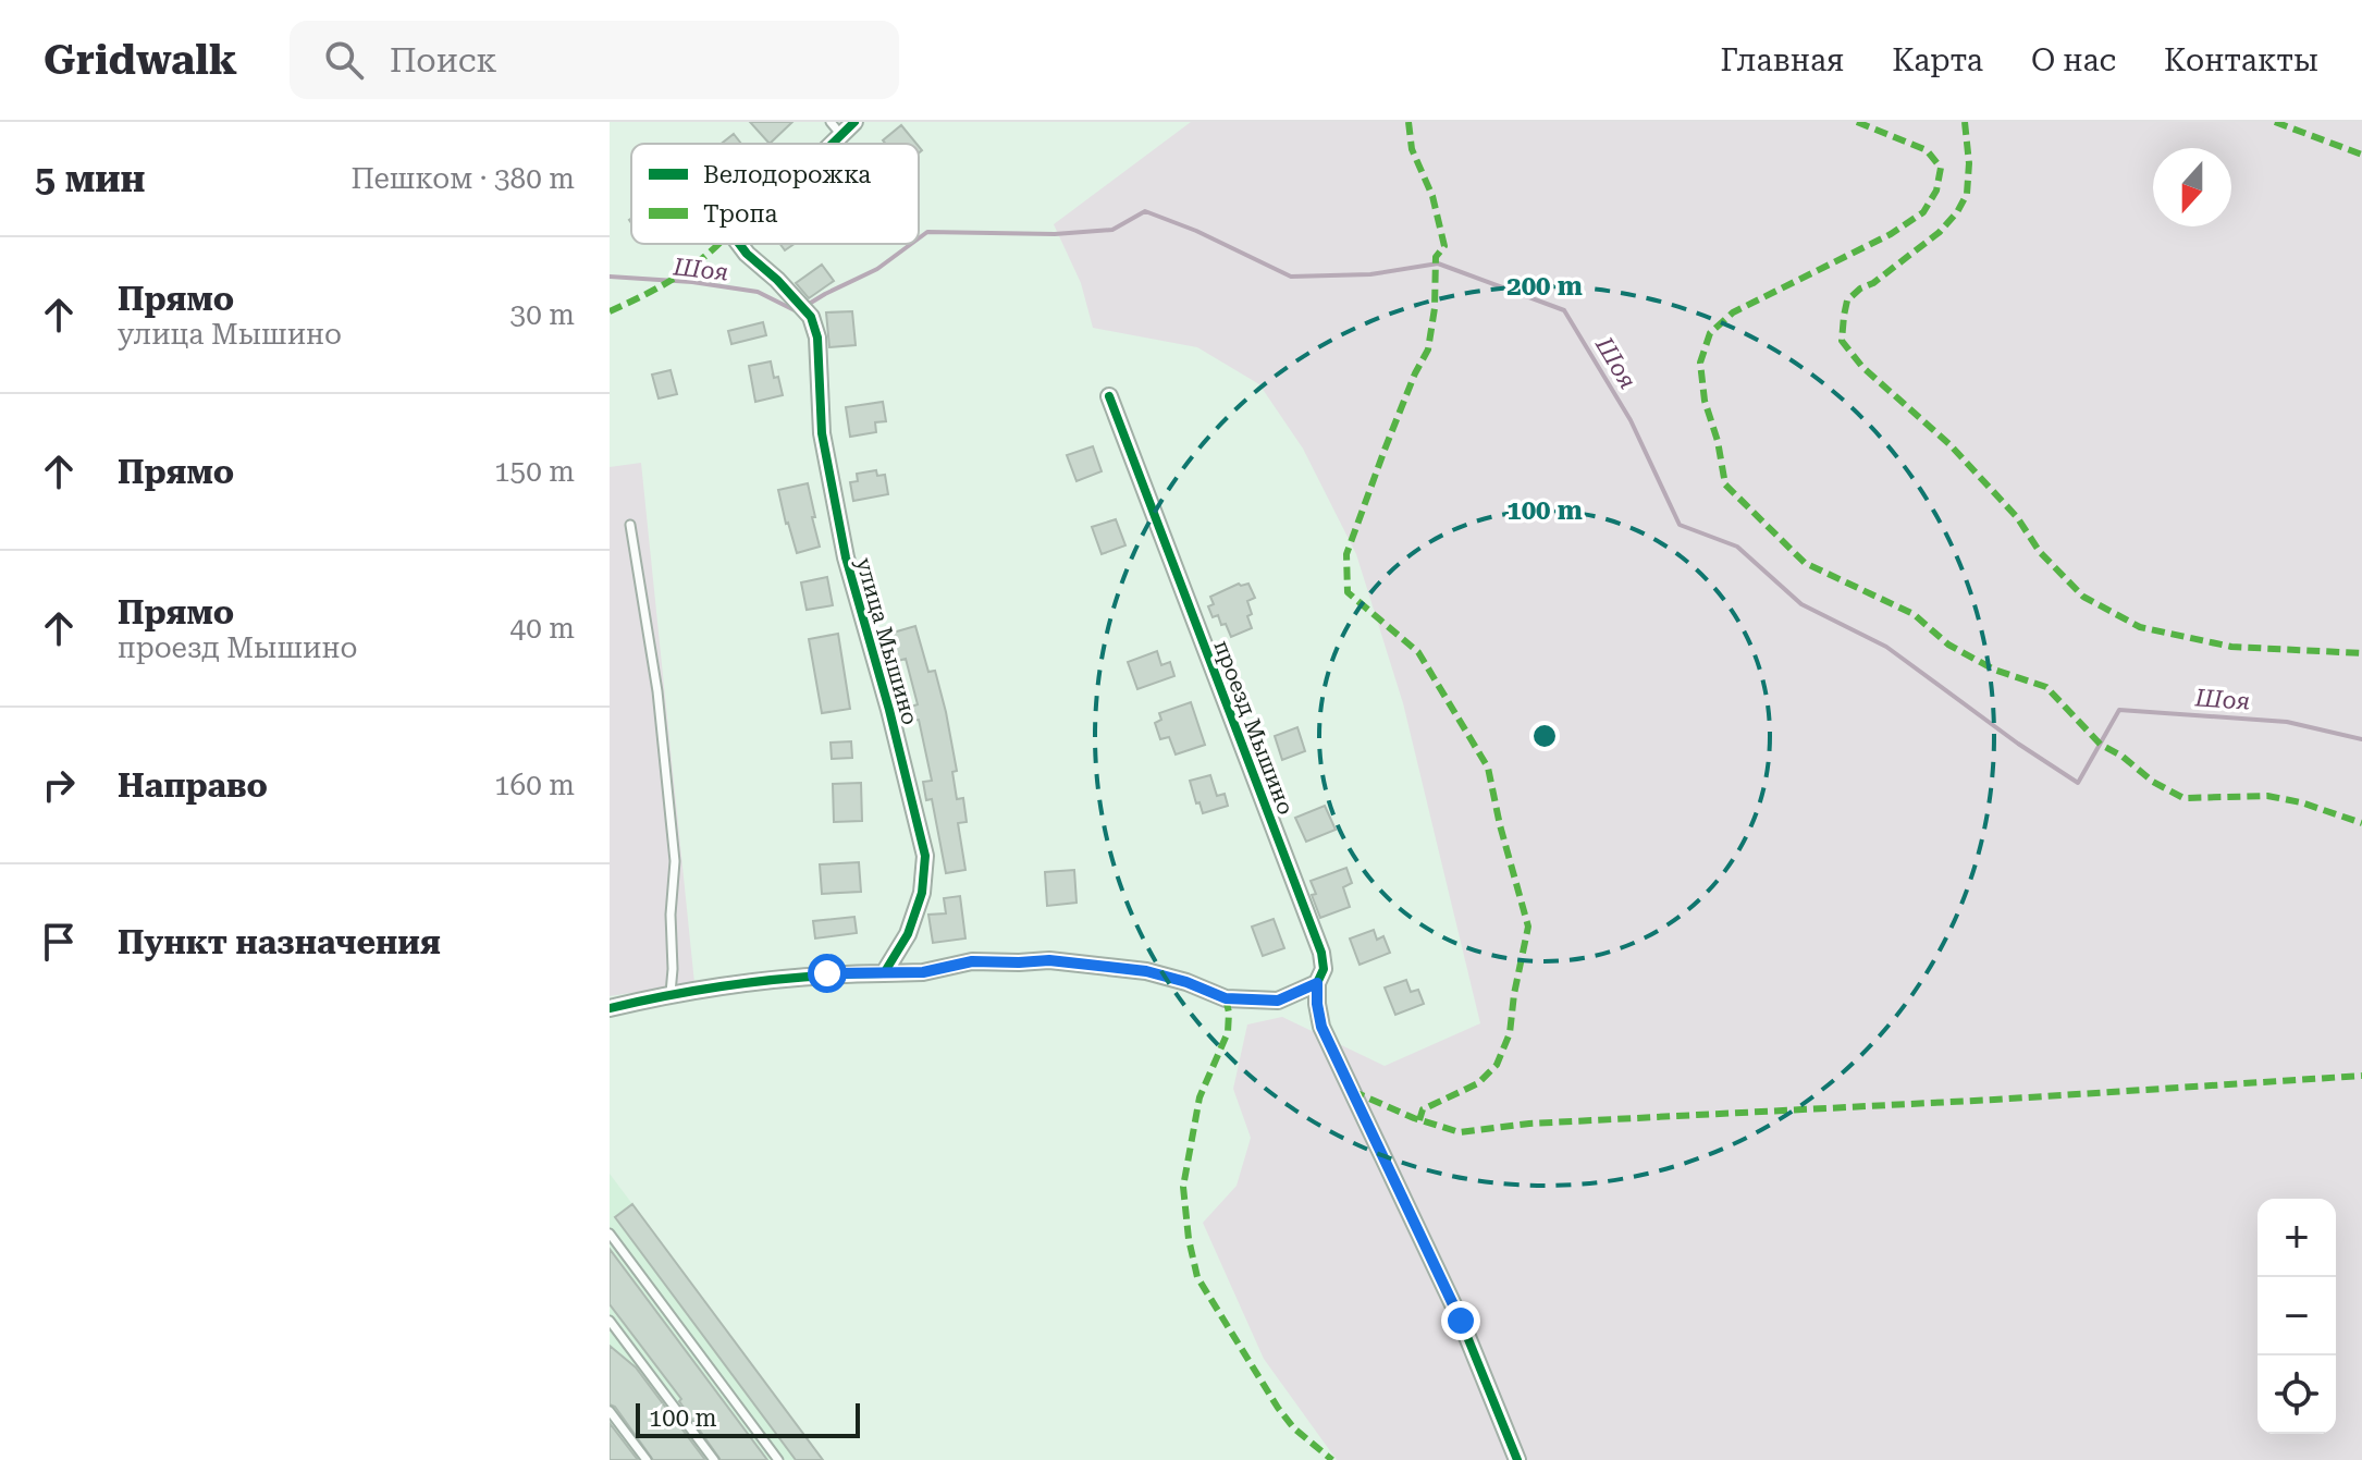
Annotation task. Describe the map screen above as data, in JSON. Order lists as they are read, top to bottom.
{
  "streets": {
    "street": ["улица Мышино", "проезд Мышино"]
  },
  "water": ["Шоя"],
  "legend": ["Велодорожка", "Тропа"],
  "scale_bar": "100 m",
  "north": "bottom",
  "page": {
    "header": "Gridwalk",
    "search": "Поиск",
    "nav": [
      "Главная",
      "Карта",
      "О нас",
      "Контакты"
    ],
    "heading": ["5 мин", "Пешком · 380 m"],
    "list": [
      ["Прямо", "улица Мышино", "30 m"],
      ["Прямо", "150 m"],
      ["Прямо", "проезд Мышино", "40 m"],
      ["Направо", "160 m"],
      "Пункт назначения"
    ],
    "map_buttons": ["+", "−"],
    "scale": "100 m"
  },
  "rings": ["200 m", "100 m"]
}
